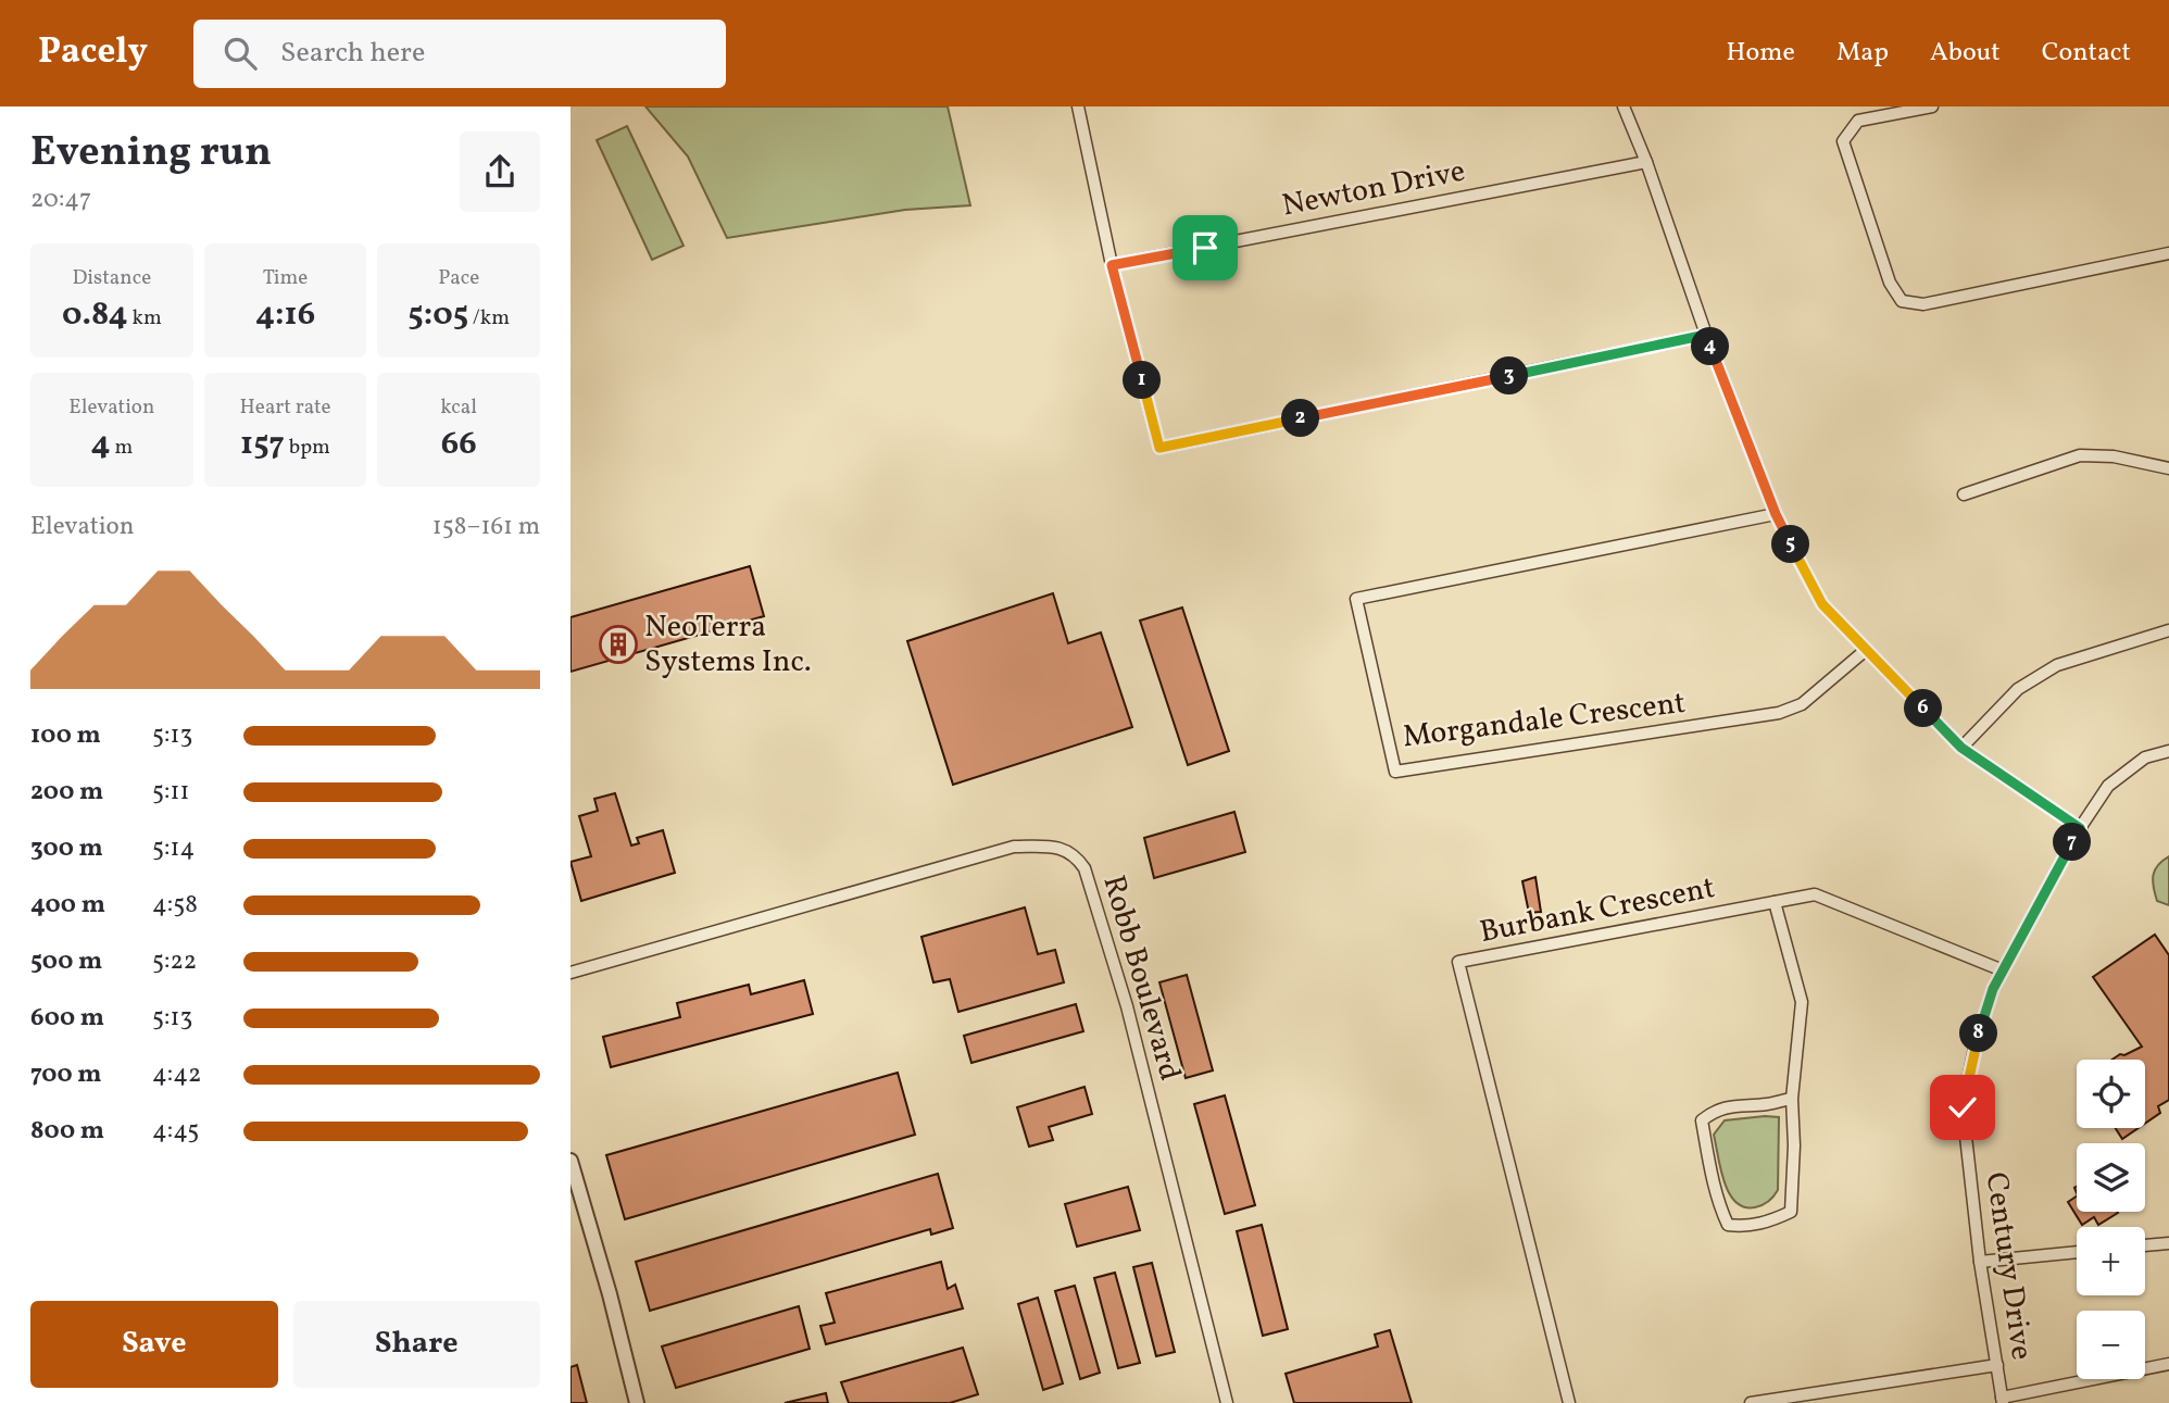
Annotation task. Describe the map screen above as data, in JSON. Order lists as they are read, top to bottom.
{
  "streets": {
    "street": [
      "Newton Drive",
      "Morgandale Crescent",
      "Burbank Crescent",
      "Robb Boulevard",
      "Century Drive"
    ]
  },
  "crossings": [
    ["Burbank Crescent", "Century Drive"]
  ],
  "places": {
    "building": ["NeoTerra Systems Inc."]
  },
  "page": {
    "header": "Pacely",
    "search": "Search here",
    "nav": [
      "Home",
      "Map",
      "About",
      "Contact"
    ],
    "heading": ["Evening run", "20:47"],
    "stats": [
      ["Distance", "0.84 km"],
      ["Time", "4:16"],
      ["Pace", "5:05 /km"],
      ["Elevation", "4 m"],
      ["Heart rate", "157 bpm"],
      ["kcal", "66"]
    ],
    "pins": [
      "4",
      "3",
      "1",
      "2",
      "5",
      "6",
      "7",
      "8"
    ],
    "chart": ["Elevation", "158–161 m"],
    "list": [
      {
        "name": "100 m",
        "note": "5:13"
      },
      {
        "name": "200 m",
        "note": "5:11"
      },
      {
        "name": "300 m",
        "note": "5:14"
      },
      {
        "name": "400 m",
        "note": "4:58"
      },
      {
        "name": "500 m",
        "note": "5:22"
      },
      {
        "name": "600 m",
        "note": "5:13"
      },
      {
        "name": "700 m",
        "note": "4:42"
      },
      {
        "name": "800 m",
        "note": "4:45"
      }
    ],
    "map_buttons": ["+", "−"],
    "buttons": ["Save", "Share"]
  }
}
